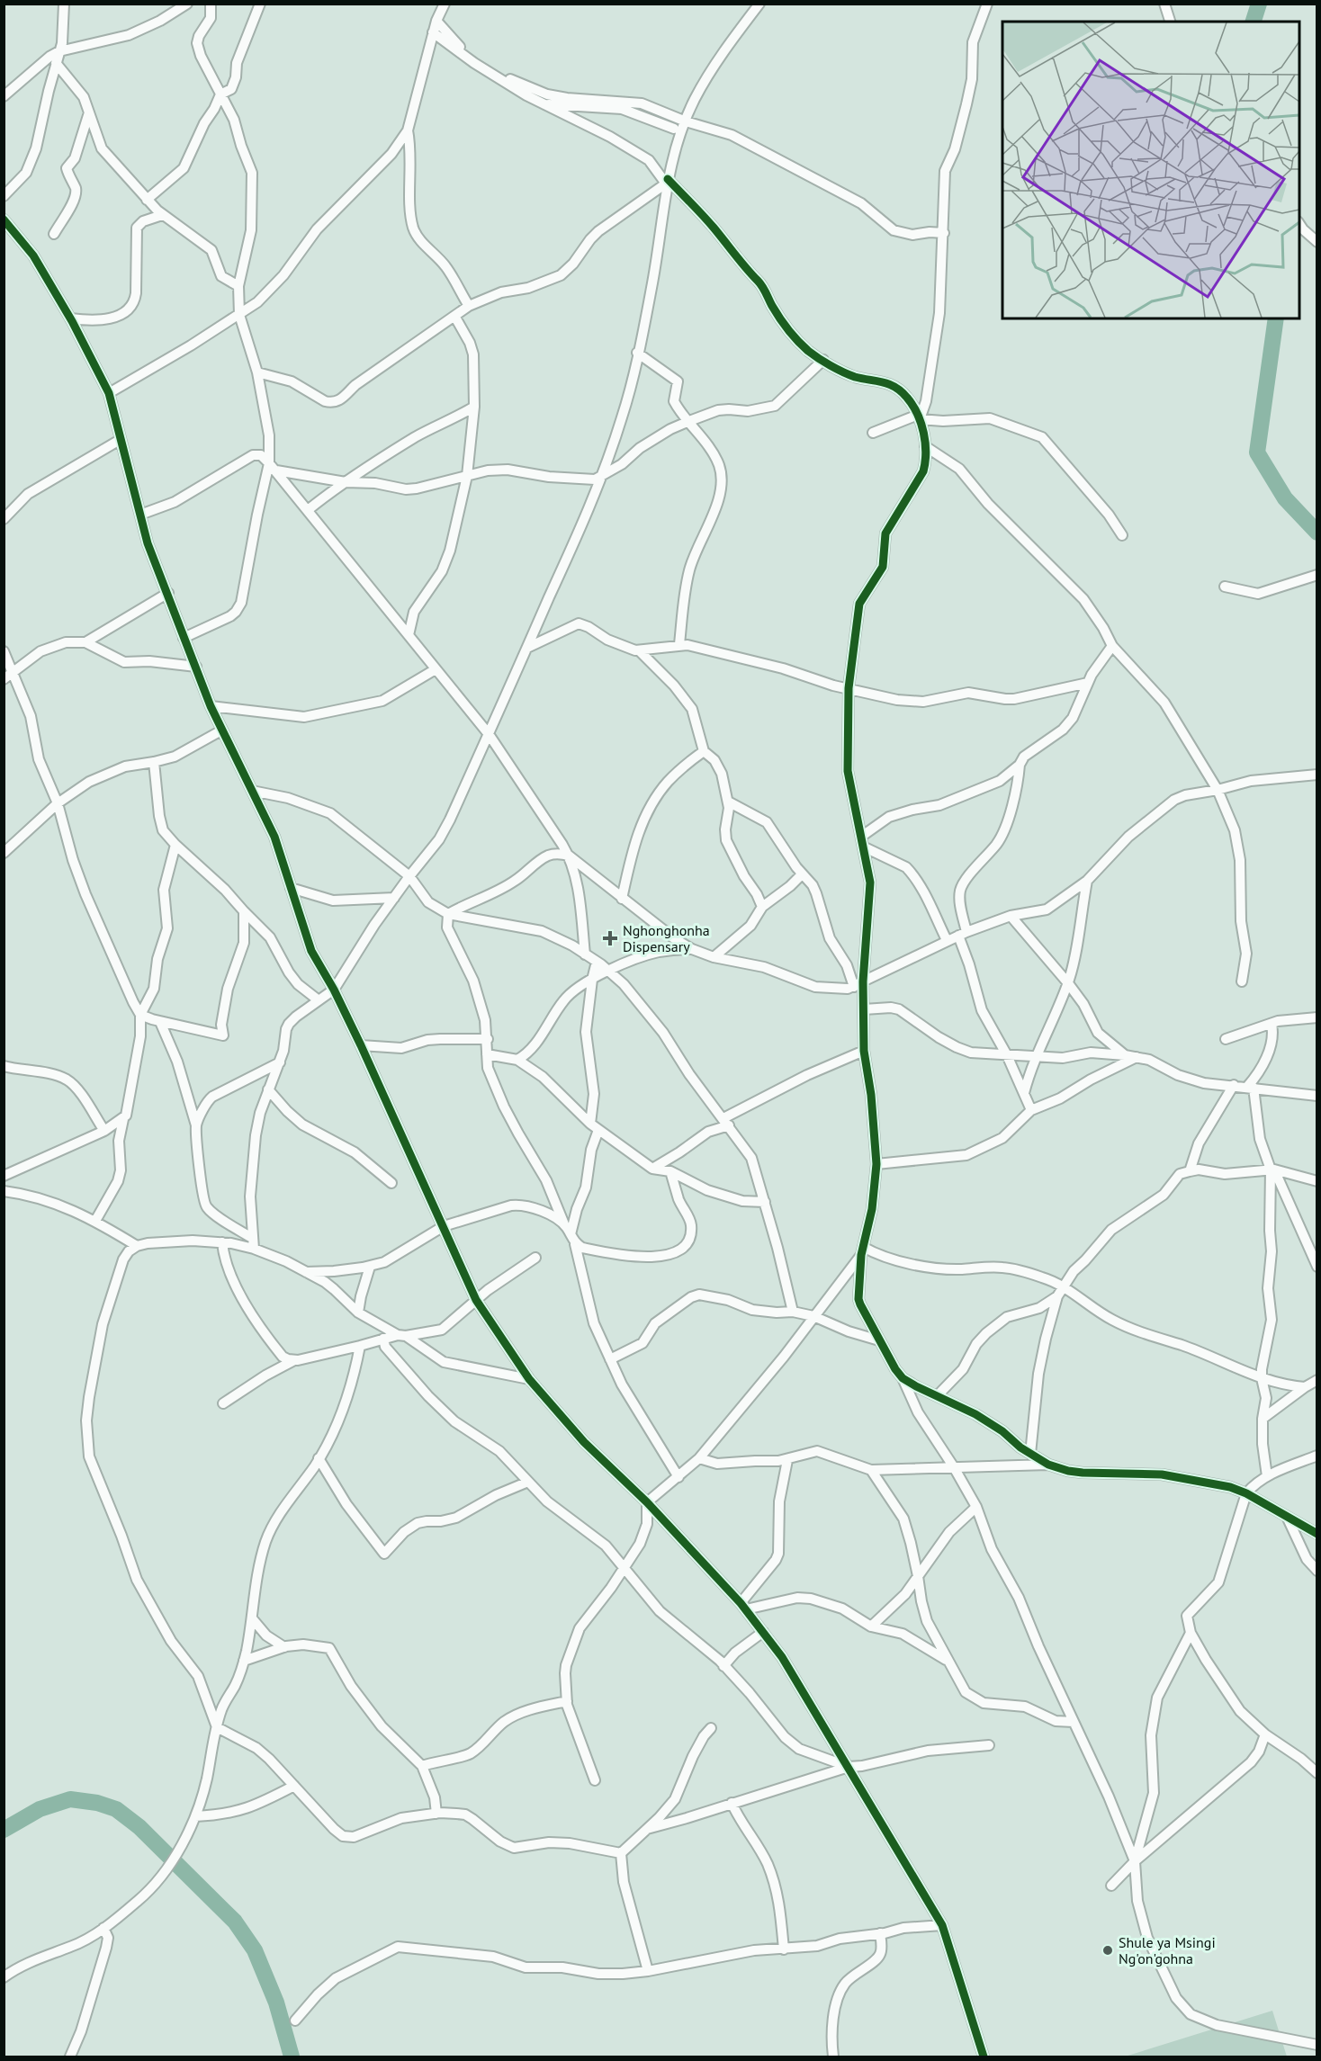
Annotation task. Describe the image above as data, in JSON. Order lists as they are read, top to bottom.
{
  "places": {
    "health": ["Nghonghonha Dispensary"],
    "other": ["Shule ya Msingi Ng'on'gohna"]
  }
}
